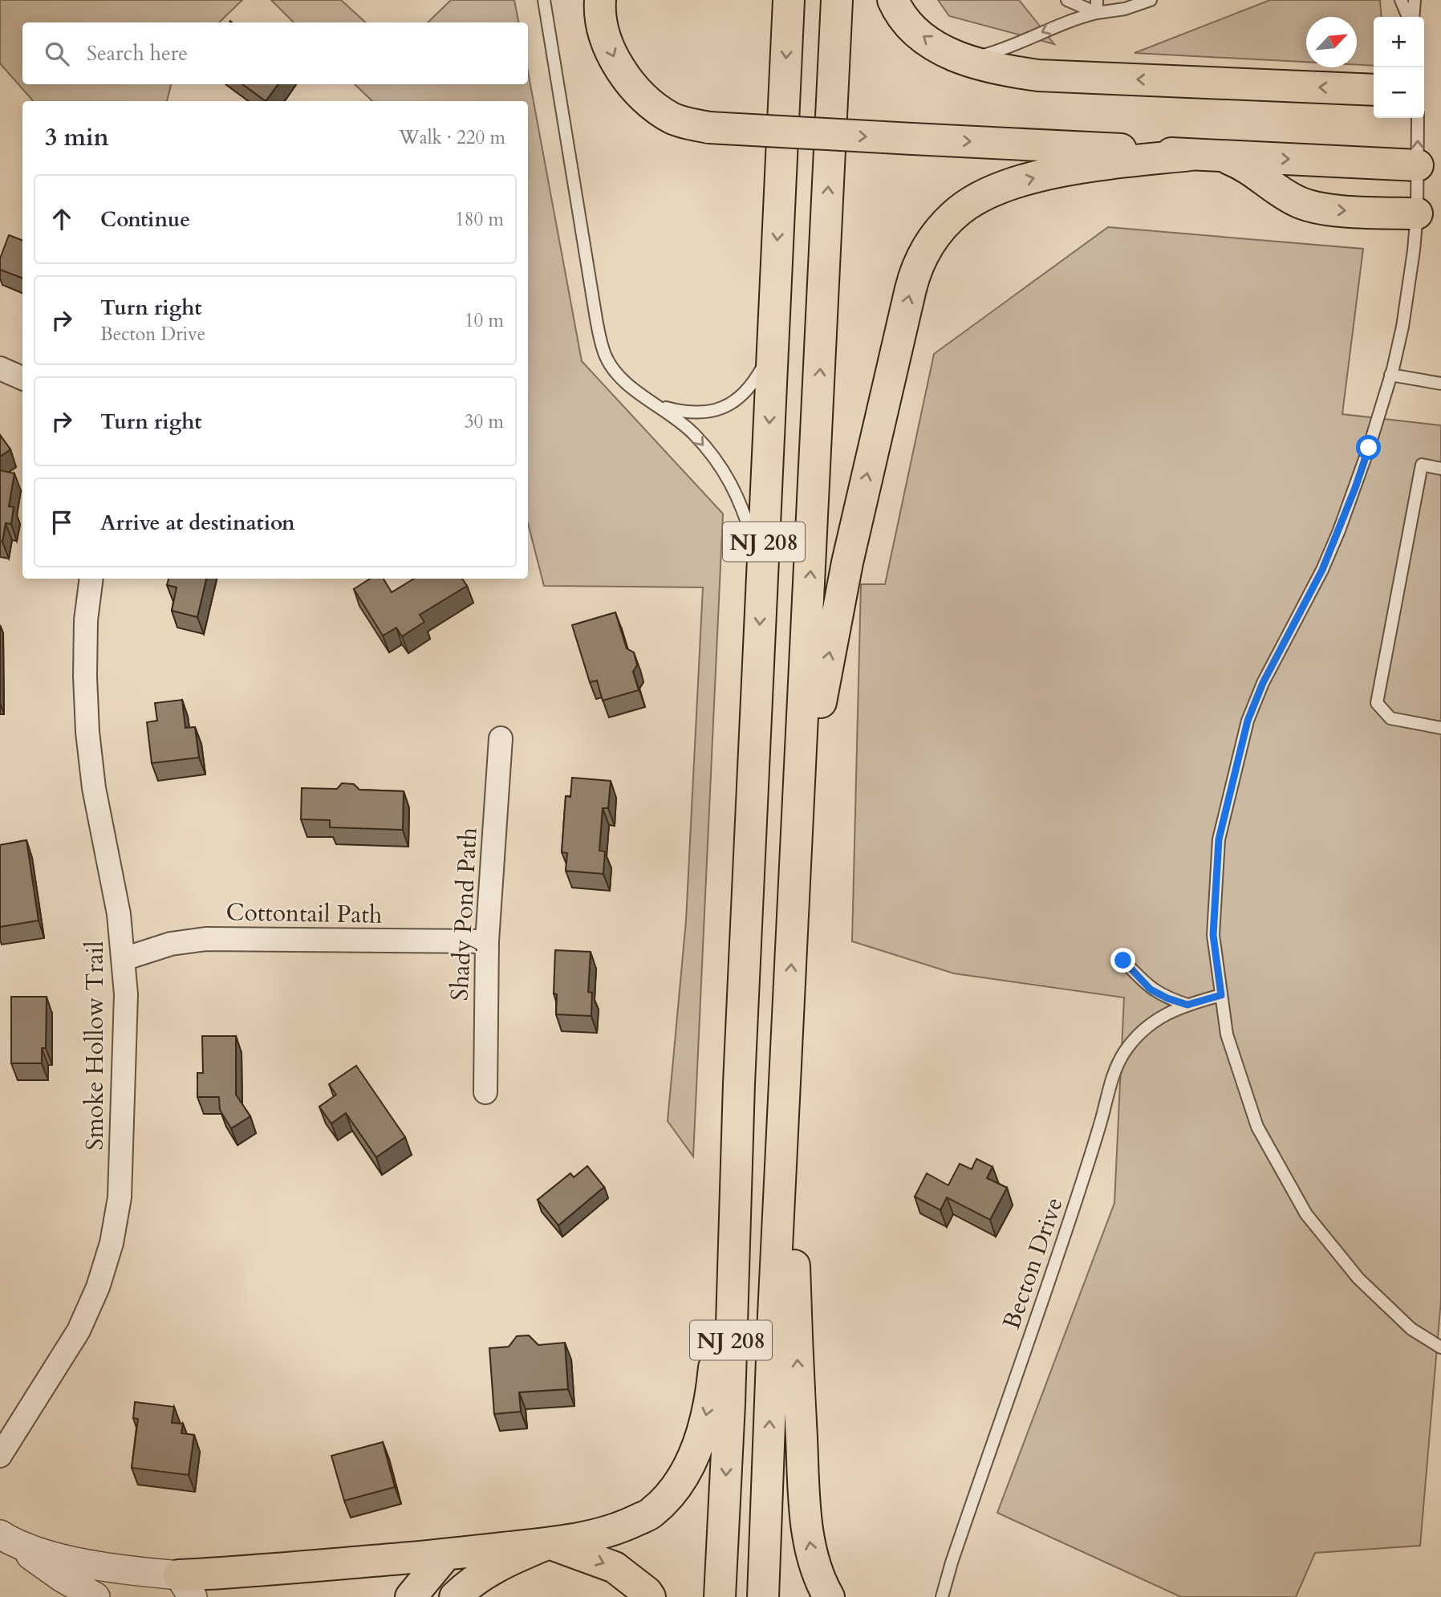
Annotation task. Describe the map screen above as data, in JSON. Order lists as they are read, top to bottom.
{
  "streets": {
    "highway": ["NJ 208"],
    "street": ["Cottontail Path", "Shady Pond Path", "Smoke Hollow Trail"],
    "lane": ["Becton Drive"]
  },
  "crossings": [
    ["Cottontail Path", "Shady Pond Path"],
    ["Cottontail Path", "Smoke Hollow Trail"]
  ],
  "north": "top right",
  "page": {
    "map_buttons": ["+", "−"],
    "search": "Search here",
    "heading": ["3 min", "Walk · 220 m"],
    "list": [
      ["Continue", "180 m"],
      ["Turn right", "Becton Drive", "10 m"],
      ["Turn right", "30 m"],
      "Arrive at destination"
    ]
  }
}
